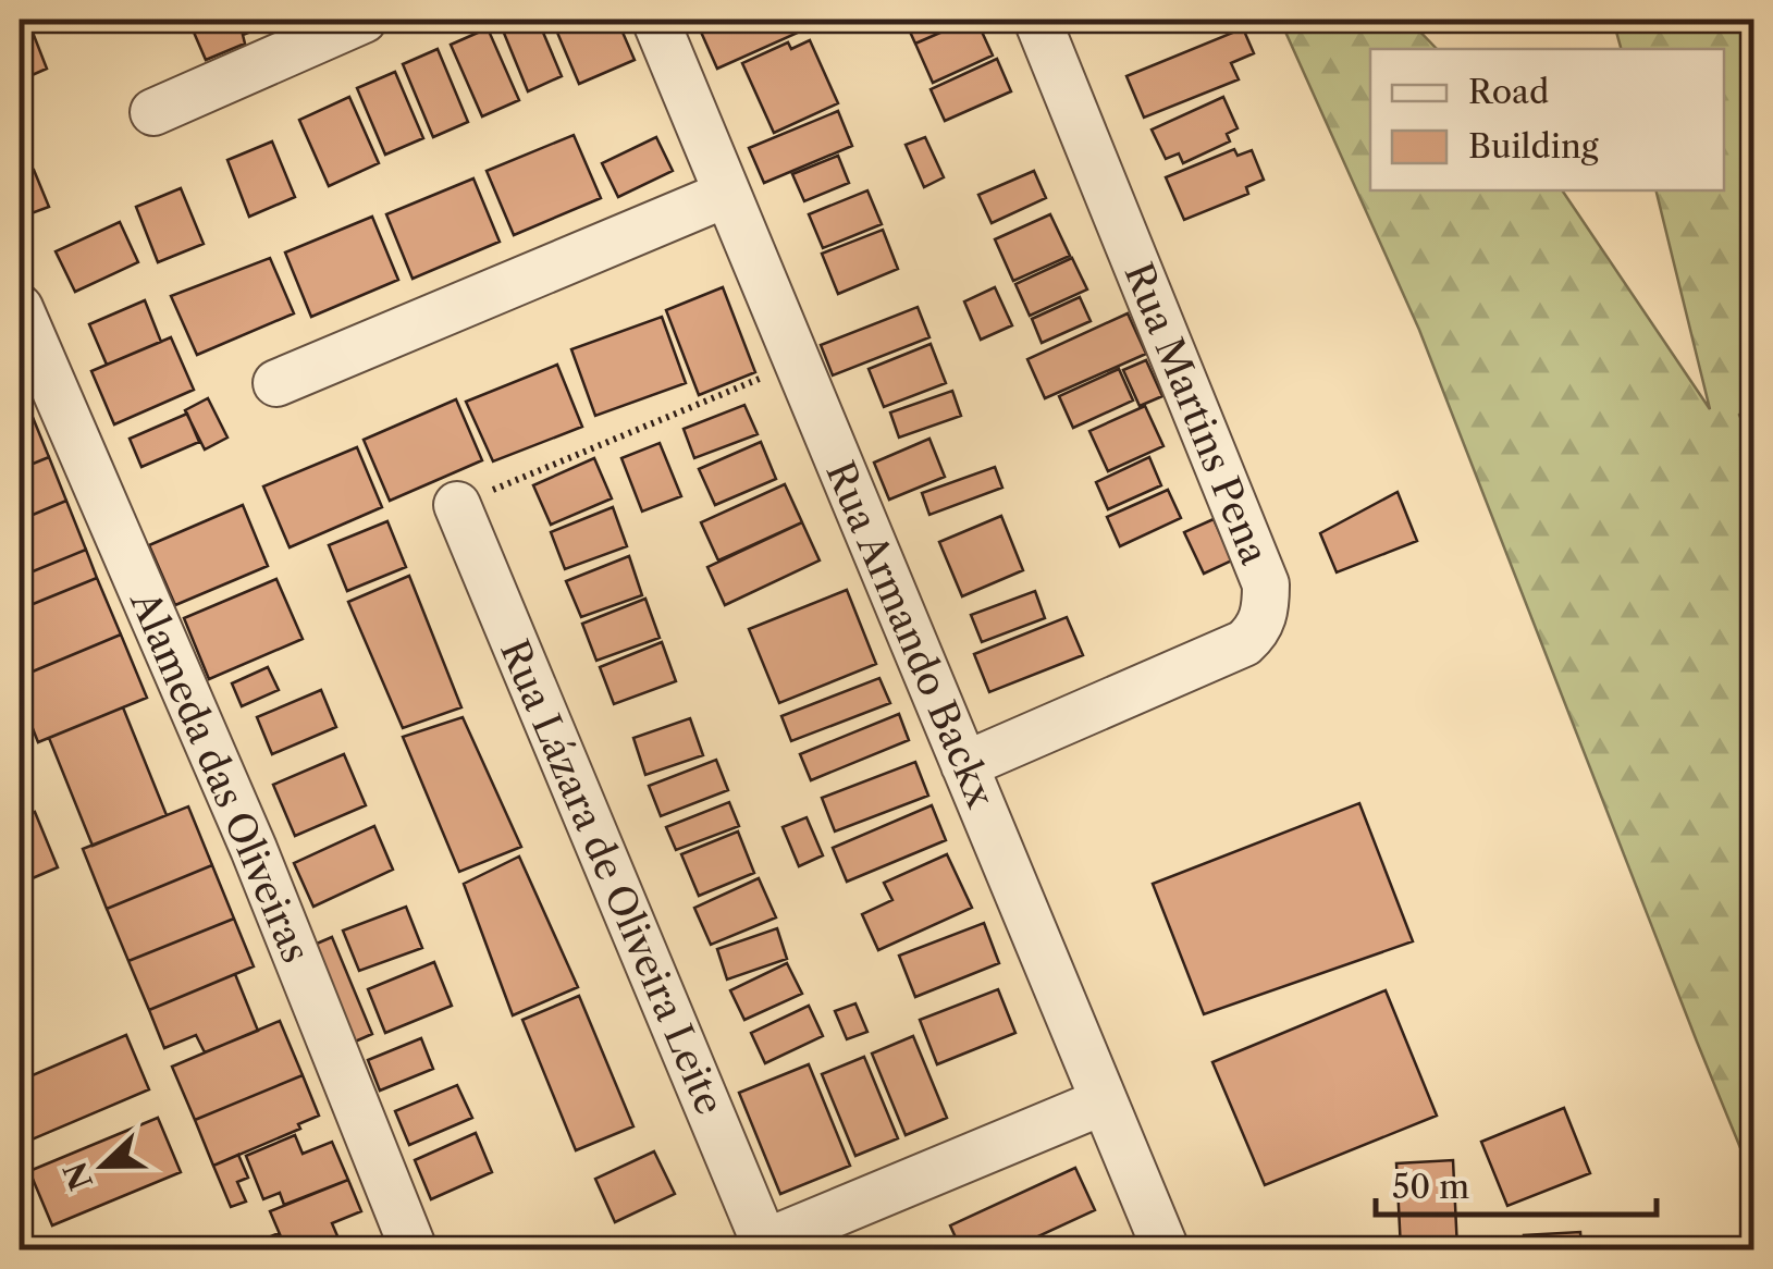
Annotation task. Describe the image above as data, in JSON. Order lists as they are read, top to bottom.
{
  "streets": {
    "street": [
      "Rua Martins Pena",
      "Rua Armando Backx",
      "Alameda das Oliveiras",
      "Rua Lázara de Oliveira Leite"
    ]
  },
  "crossings": [
    ["Rua Martins Pena", "Rua Armando Backx"]
  ],
  "legend": ["Road", "Building"],
  "scale_bar": "50 m",
  "north": "left"
}
